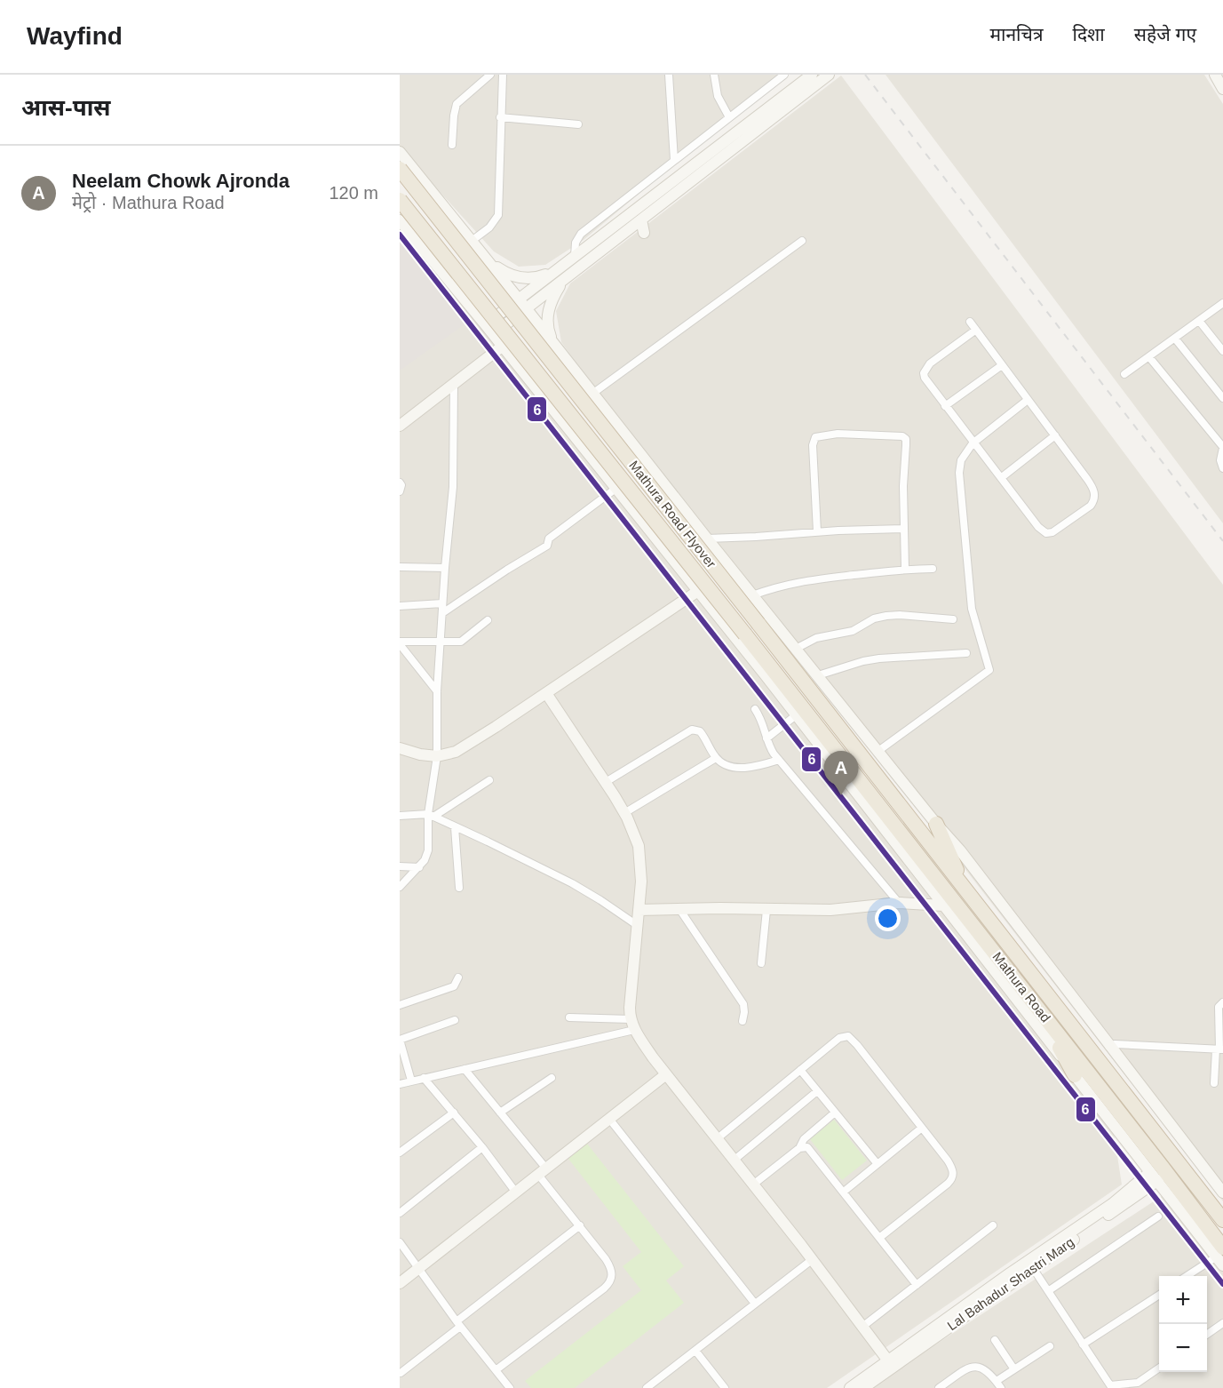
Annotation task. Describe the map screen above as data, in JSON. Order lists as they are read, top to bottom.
{
  "streets": {
    "highway": ["Mathura Road Flyover", "Mathura Road"],
    "street": ["Lal Bahadur Shastri Marg"]
  },
  "crossings": [
    ["Mathura Road Flyover", "Mathura Road"]
  ],
  "lines": ["transit line 6"],
  "page": {
    "header": "Wayfind",
    "nav": ["मानचित्र", "दिशा", "सहेजे गए"],
    "heading": "आस-पास",
    "list": [
      {
        "mark": "A",
        "name": "Neelam Chowk Ajronda",
        "note": "मेट्रो · Mathura Road",
        "value": "120 m"
      }
    ],
    "pins": "A",
    "map_buttons": ["+", "−"]
  }
}
